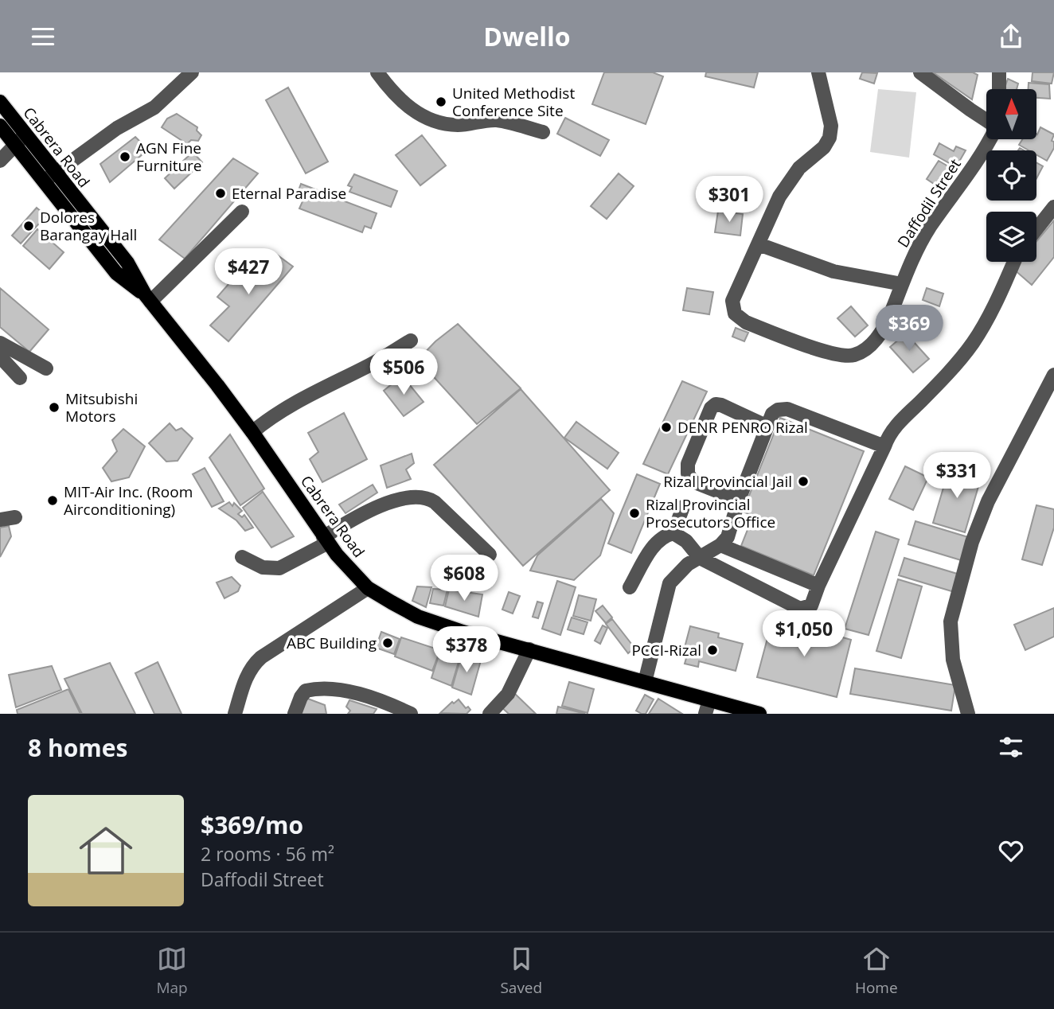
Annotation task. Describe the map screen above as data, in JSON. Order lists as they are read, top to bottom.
{
  "streets": {
    "main road": ["Cabrera Road"],
    "street": ["Daffodil Street"]
  },
  "places": [
    "United Methodist Conference Site",
    "AGN Fine Furniture",
    "Eternal Paradise",
    "Dolores Barangay Hall",
    "Mitsubishi Motors",
    "DENR PENRO Rizal",
    "Rizal Provincial Jail",
    "MIT-Air Inc. (Room Airconditioning)",
    "Rizal Provincial Prosecutors Office",
    "ABC Building",
    "PCCI-Rizal"
  ],
  "north": "top",
  "page": {
    "header": "Dwello",
    "price": [
      "$301",
      "$427",
      "$369",
      "$506",
      "$331",
      "$608",
      "$1,050",
      "$378"
    ],
    "heading": "8 homes",
    "list": [
      {
        "name": "$369/mo",
        "note": "2 rooms · 56 m² · Daffodil Street"
      }
    ],
    "tabs": ["Map", "Saved", "Home"]
  }
}
